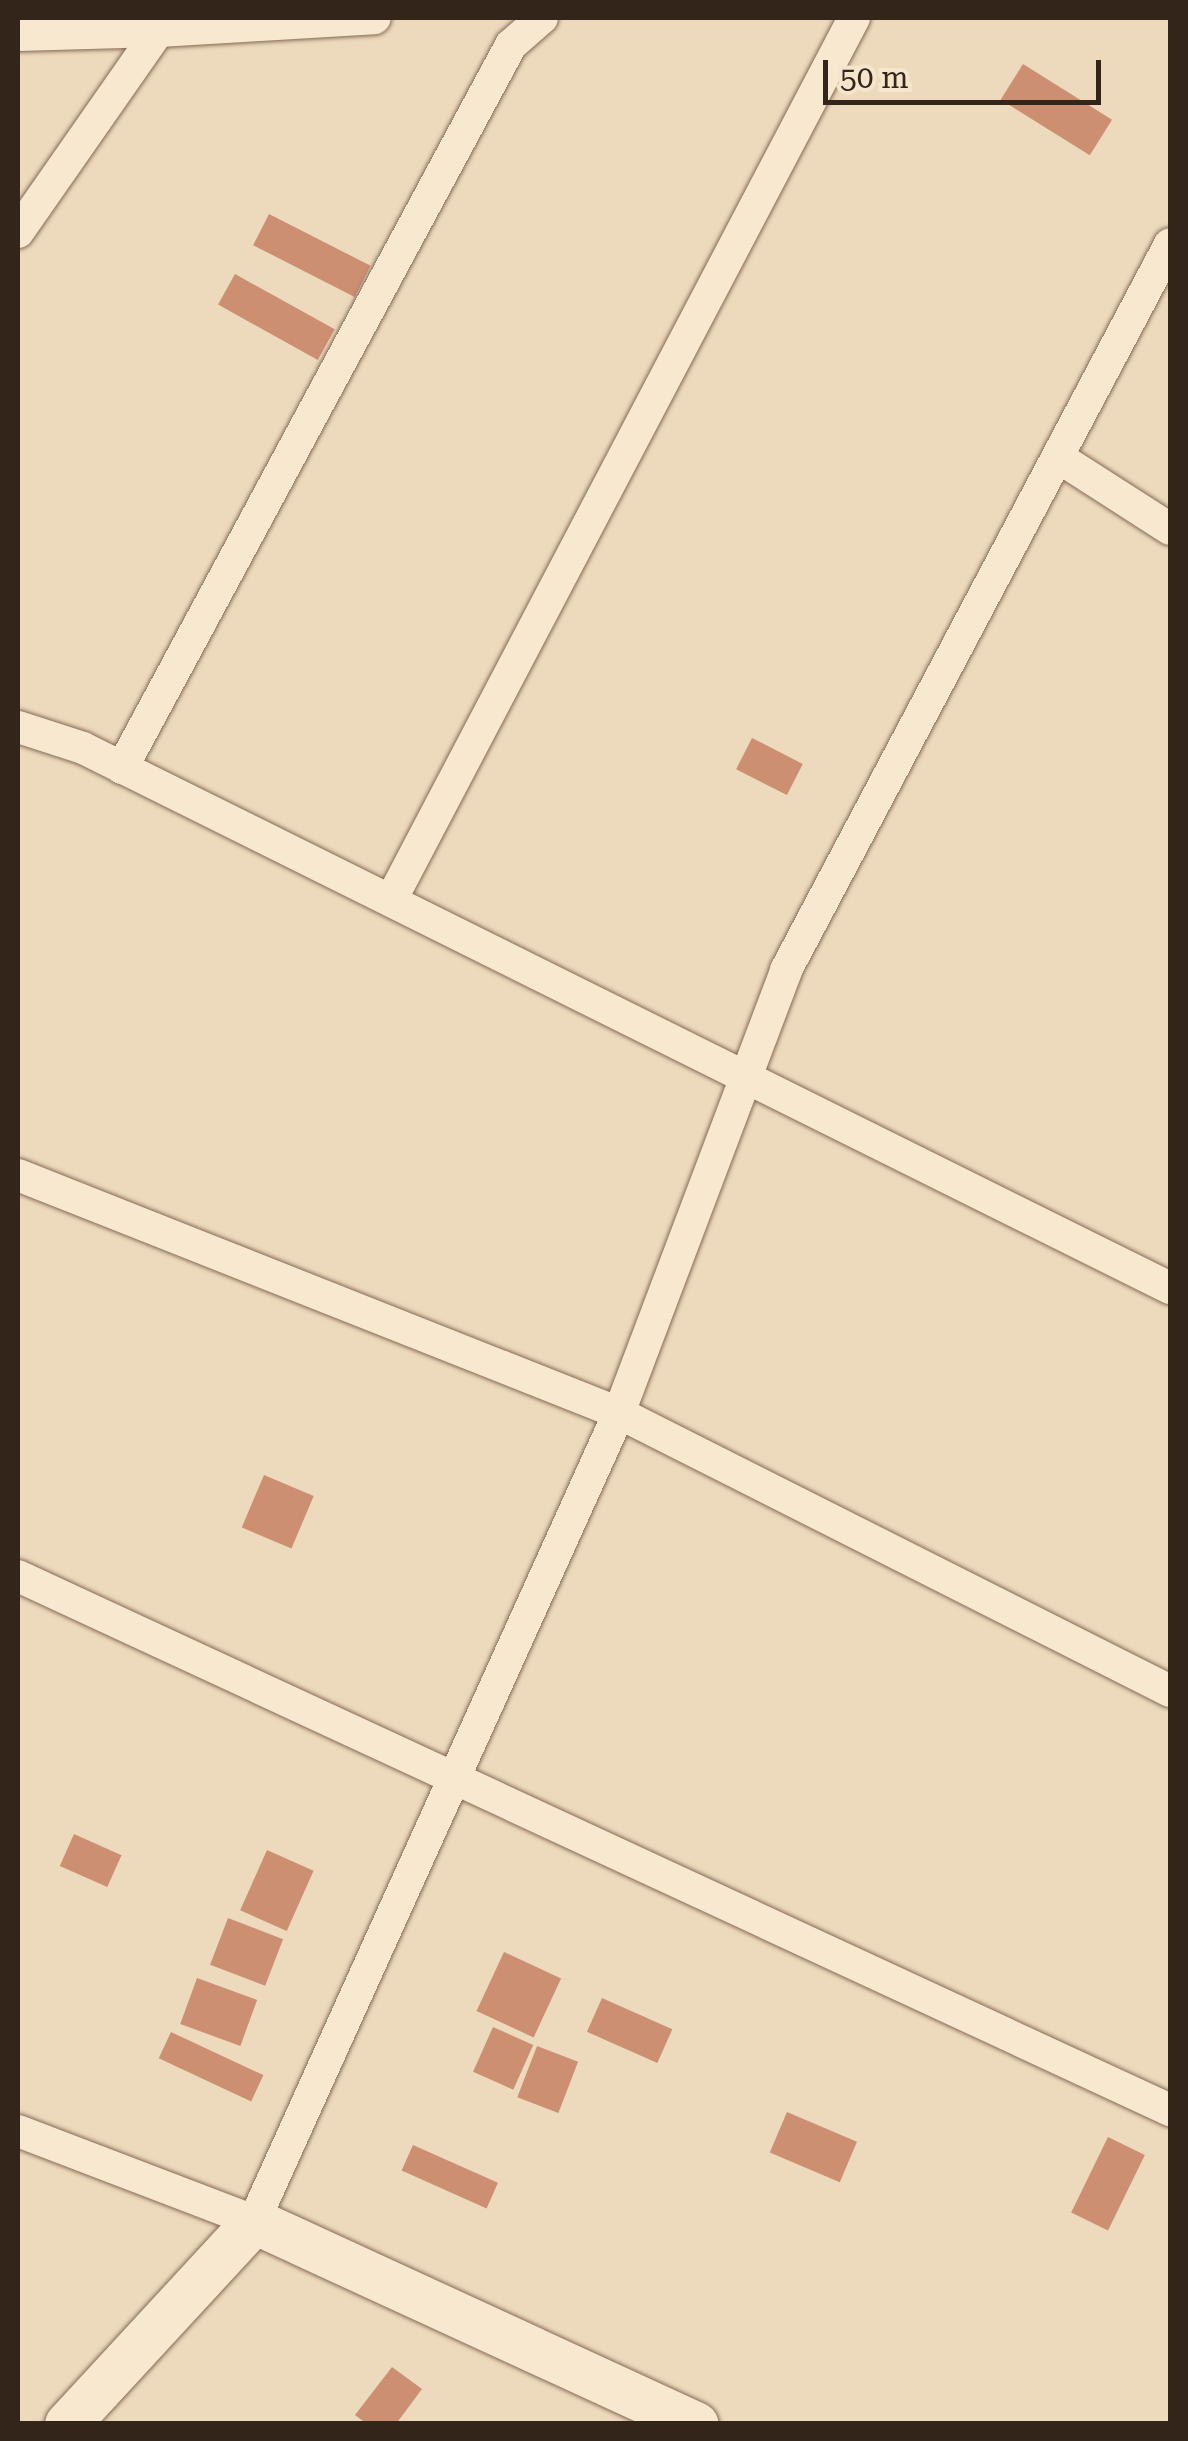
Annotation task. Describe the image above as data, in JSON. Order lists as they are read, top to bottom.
{
  "scale_bar": "50 m"
}
